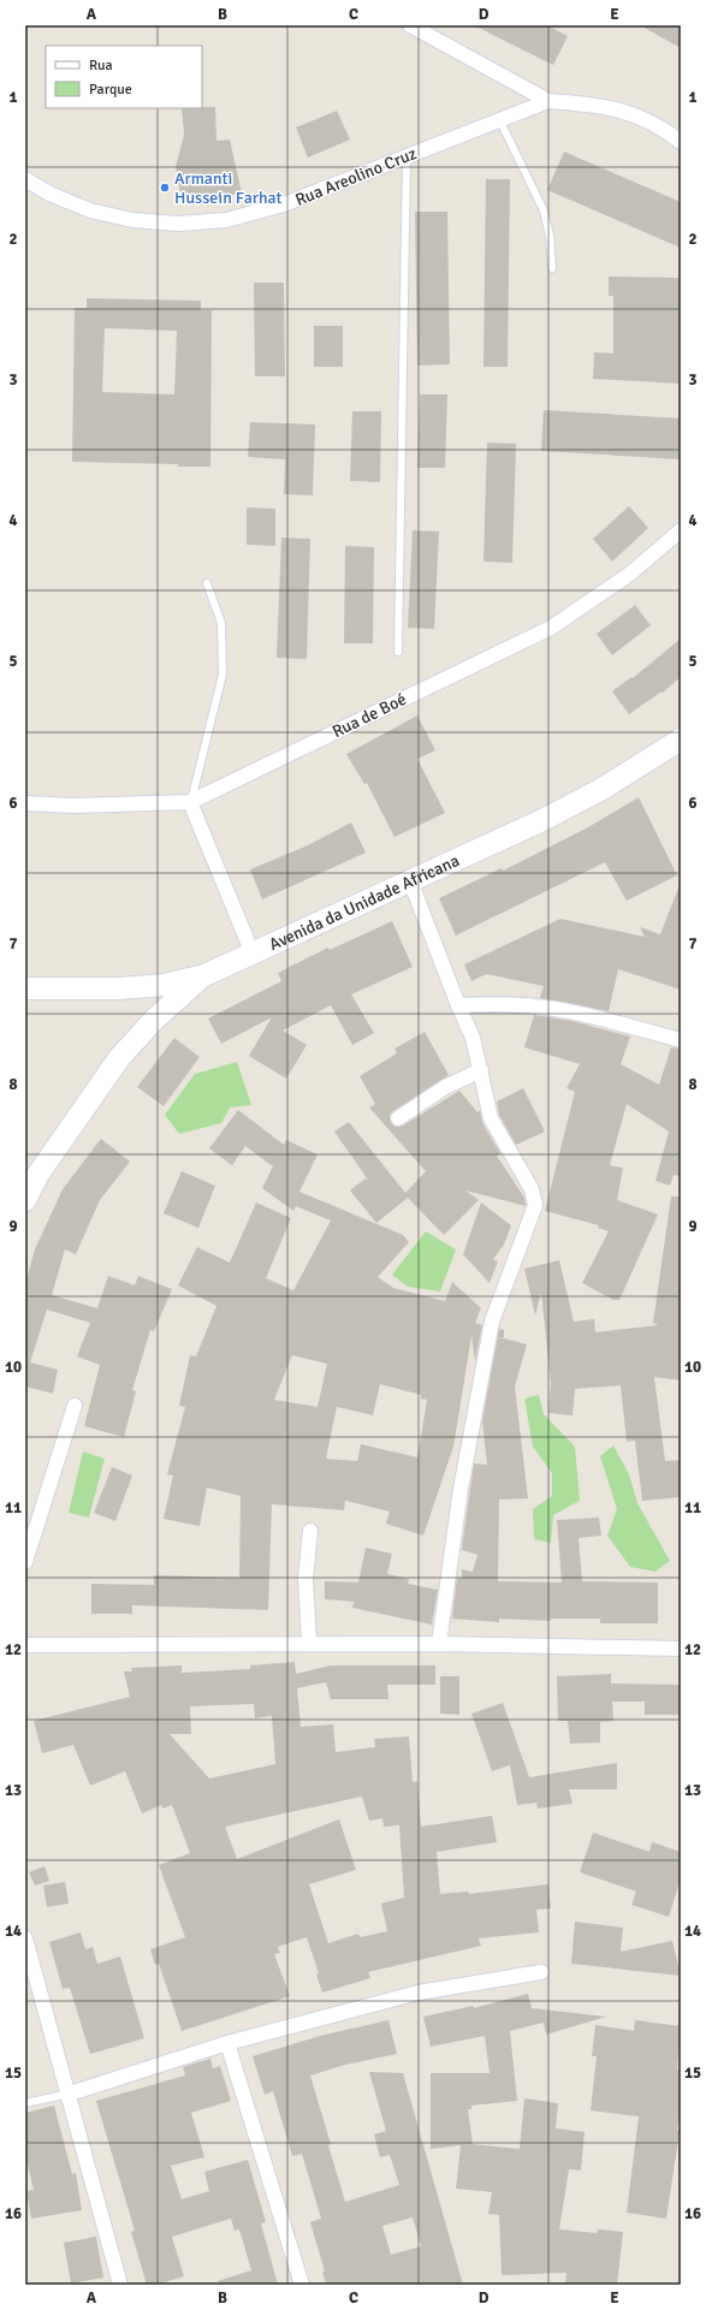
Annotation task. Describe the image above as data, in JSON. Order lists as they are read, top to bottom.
{
  "streets": {
    "street": ["Rua Areolino Cruz", "Rua de Boé", "Avenida da Unidade Africana"]
  },
  "places": ["Armanti Hussein Farhat"],
  "legend": ["Rua", "Parque"],
  "grid": {
    "columns": [
      "A",
      "B",
      "C",
      "D",
      "E"
    ],
    "rows": [
      "1",
      "2",
      "3",
      "4",
      "5",
      "6",
      "7",
      "8",
      "9",
      "10",
      "11",
      "12",
      "13",
      "14",
      "15",
      "16"
    ]
  }
}
